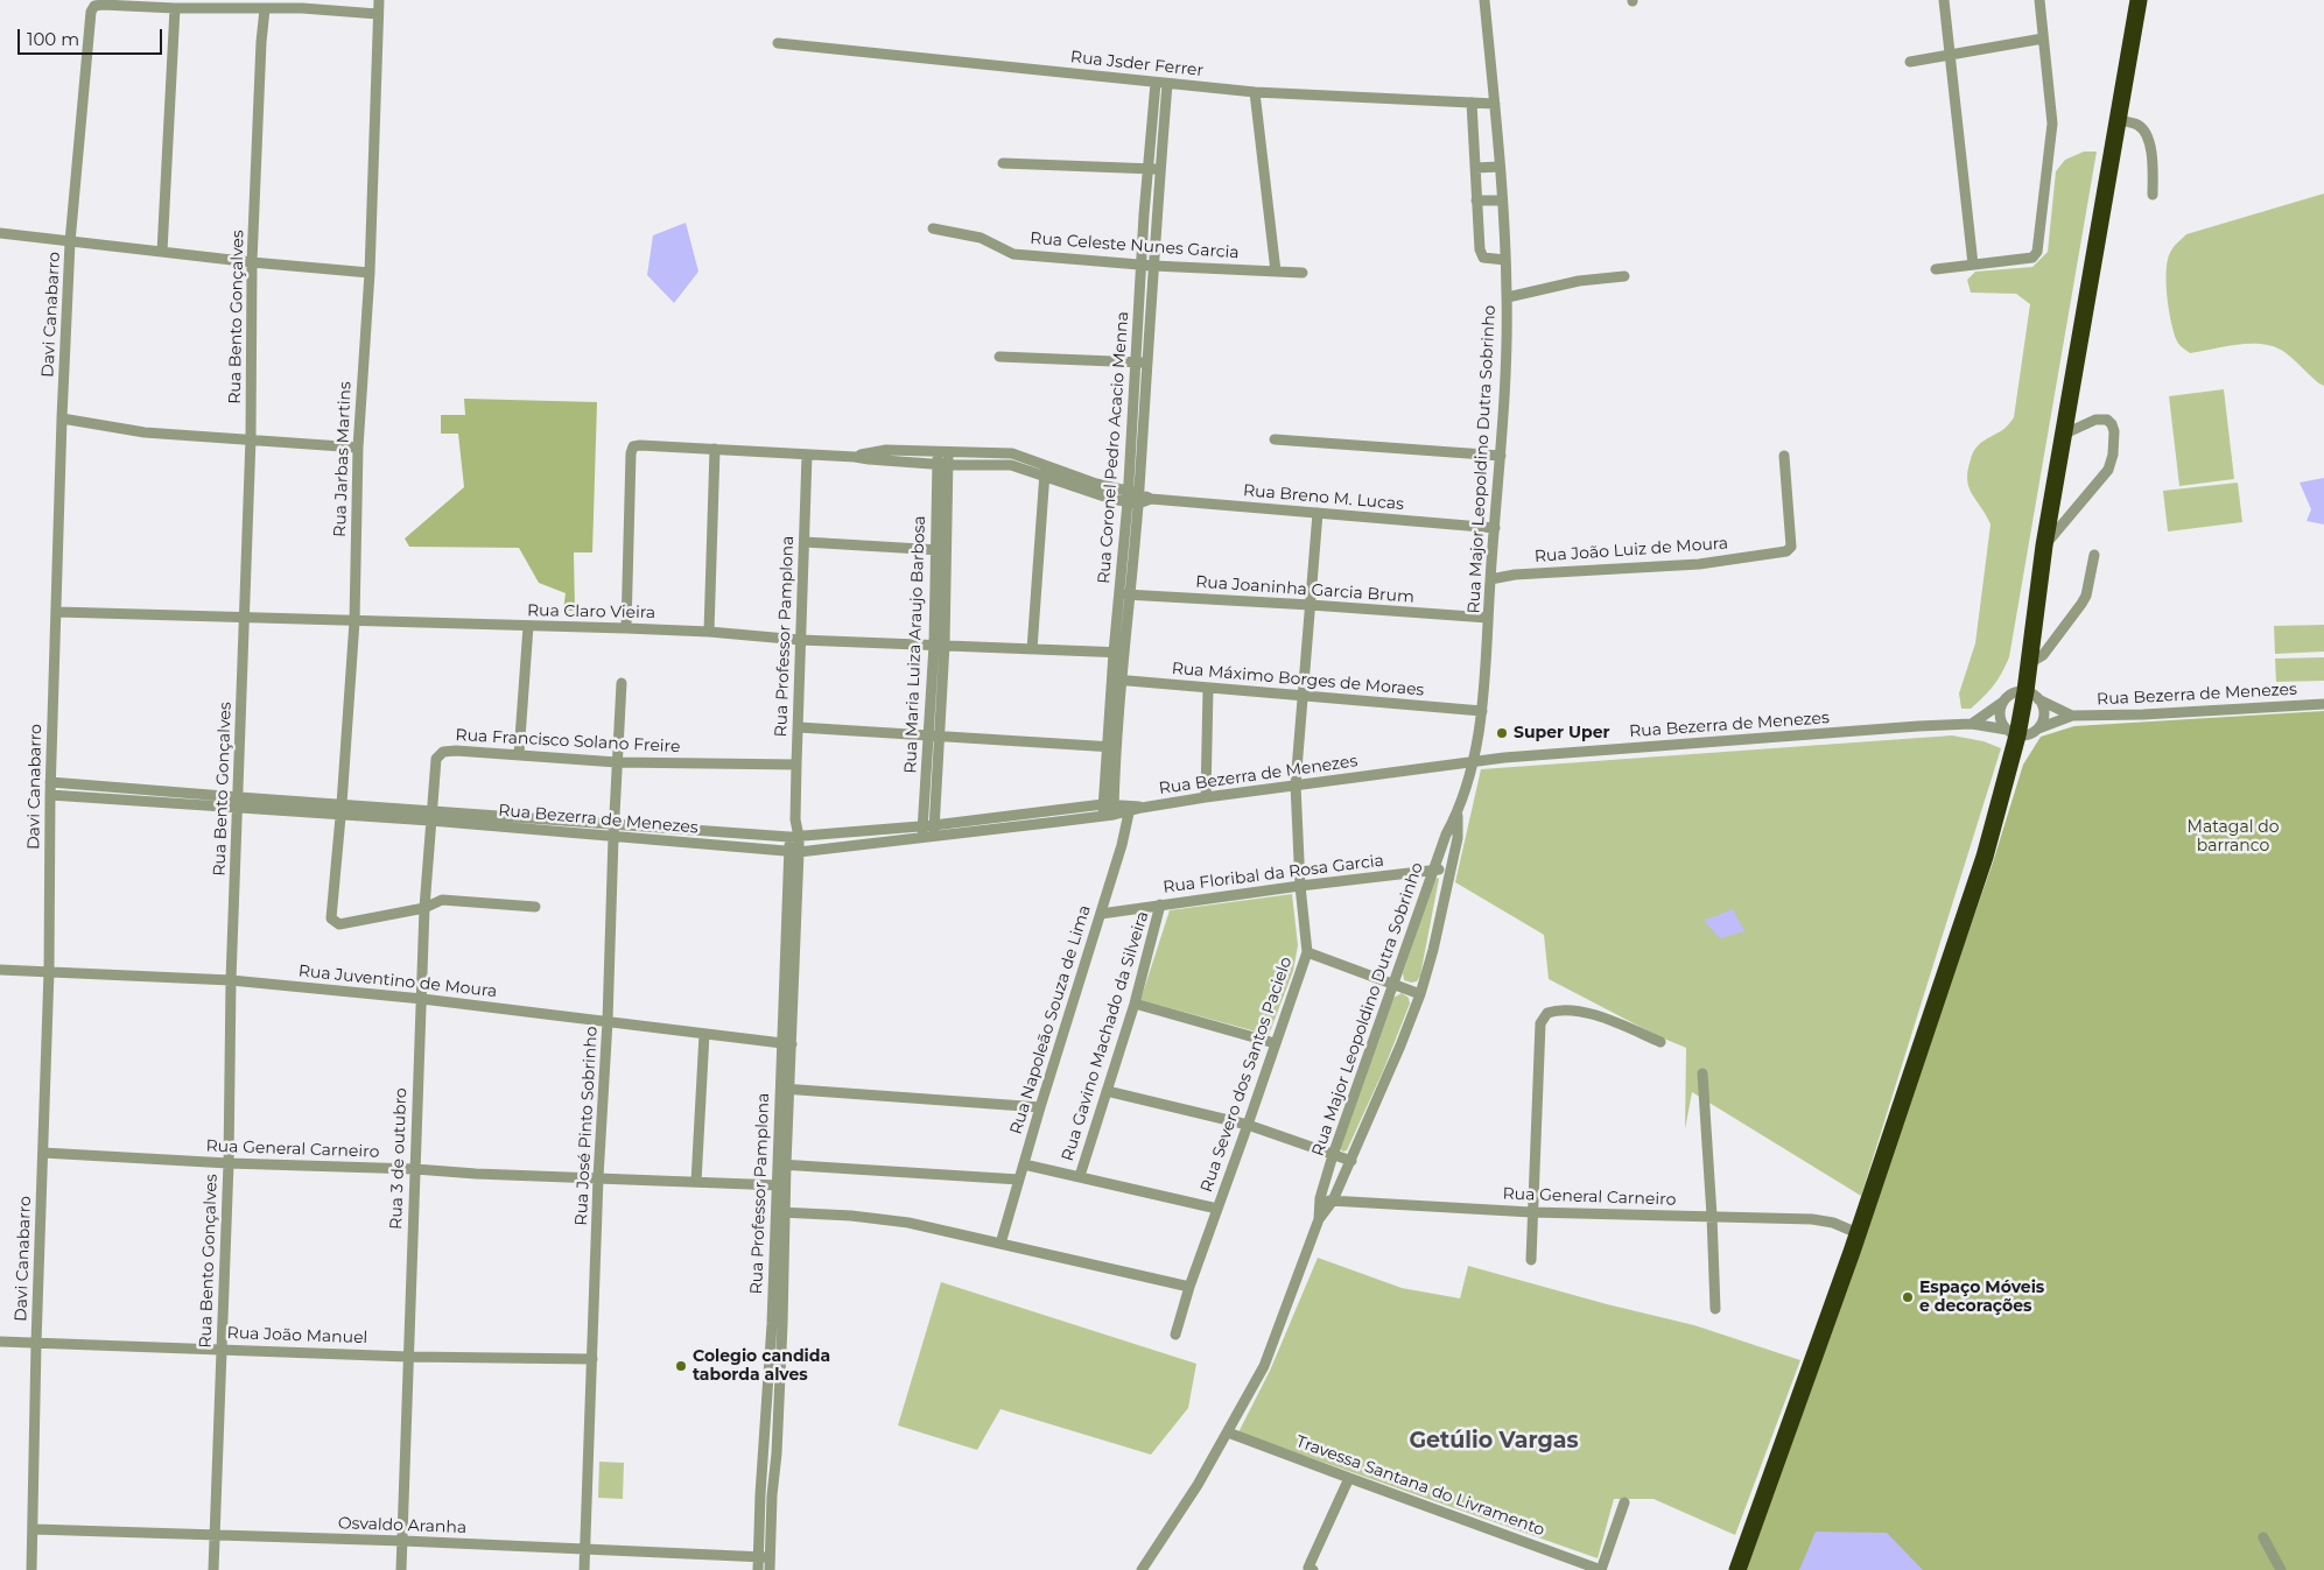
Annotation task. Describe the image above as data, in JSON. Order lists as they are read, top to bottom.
{
  "streets": {
    "street": [
      "Rua Jsder Ferrer",
      "Rua Celeste Nunes Garcia",
      "Davi Canabarro",
      "Rua Bento Gonçalves",
      "Rua Coronel Pedro Acacio Menna",
      "Rua Jarbas Martins",
      "Rua Major Leopoldino Dutra Sobrinho",
      "Rua Breno M. Lucas",
      "Rua João Luiz de Moura",
      "Rua Joaninha Garcia Brum",
      "Rua Claro Vieira",
      "Rua Professor Pamplona",
      "Rua Maria Luiza Araujo Barbosa",
      "Rua Máximo Borges de Moraes",
      "Rua Bezerra de Menezes",
      "Rua Francisco Solano Freire",
      "Rua Floribal da Rosa Garcia",
      "Rua Juventino de Moura",
      "Rua Napoleão Souza de Lima",
      "Rua Gavino Machado da Silveira",
      "Rua Severo dos Santos Pacielo",
      "Rua José Pinto Sobrinho",
      "Rua General Carneiro",
      "Rua 3 de outubro",
      "Rua João Manuel",
      "Travessa Santana do Livramento",
      "Osvaldo Aranha"
    ]
  },
  "crossings": [
    ["Rua Jsder Ferrer", "Rua Coronel Pedro Acacio Menna"],
    ["Rua Jsder Ferrer", "Rua Major Leopoldino Dutra Sobrinho"],
    ["Rua Celeste Nunes Garcia", "Rua Coronel Pedro Acacio Menna"],
    ["Davi Canabarro", "Rua Claro Vieira"],
    ["Davi Canabarro", "Rua Bezerra de Menezes"],
    ["Davi Canabarro", "Rua Juventino de Moura"],
    ["Davi Canabarro", "Rua General Carneiro"],
    ["Davi Canabarro", "Rua João Manuel"],
    ["Davi Canabarro", "Osvaldo Aranha"],
    ["Rua Bento Gonçalves", "Rua Claro Vieira"],
    ["Rua Bento Gonçalves", "Rua Bezerra de Menezes"],
    ["Rua Bento Gonçalves", "Rua Juventino de Moura"],
    ["Rua Bento Gonçalves", "Rua General Carneiro"],
    ["Rua Bento Gonçalves", "Rua João Manuel"],
    ["Rua Bento Gonçalves", "Osvaldo Aranha"],
    ["Rua Coronel Pedro Acacio Menna", "Rua Breno M. Lucas"],
    ["Rua Coronel Pedro Acacio Menna", "Rua Joaninha Garcia Brum"],
    ["Rua Coronel Pedro Acacio Menna", "Rua Claro Vieira"],
    ["Rua Coronel Pedro Acacio Menna", "Rua Máximo Borges de Moraes"],
    ["Rua Coronel Pedro Acacio Menna", "Rua Bezerra de Menezes"],
    ["Rua Jarbas Martins", "Rua Claro Vieira"],
    ["Rua Jarbas Martins", "Rua Bezerra de Menezes"],
    ["Rua Jarbas Martins", "Rua 3 de outubro"],
    ["Rua Major Leopoldino Dutra Sobrinho", "Rua Breno M. Lucas"],
    ["Rua Major Leopoldino Dutra Sobrinho", "Rua João Luiz de Moura"],
    ["Rua Major Leopoldino Dutra Sobrinho", "Rua Joaninha Garcia Brum"],
    ["Rua Major Leopoldino Dutra Sobrinho", "Rua Máximo Borges de Moraes"],
    ["Rua Major Leopoldino Dutra Sobrinho", "Rua Bezerra de Menezes"],
    ["Rua Major Leopoldino Dutra Sobrinho", "Rua Floribal da Rosa Garcia"],
    ["Rua Major Leopoldino Dutra Sobrinho", "Rua General Carneiro"],
    ["Rua Major Leopoldino Dutra Sobrinho", "Travessa Santana do Livramento"],
    ["Rua Breno M. Lucas", "Rua Severo dos Santos Pacielo"],
    ["Rua Joaninha Garcia Brum", "Rua Severo dos Santos Pacielo"],
    ["Rua Claro Vieira", "Rua Professor Pamplona"],
    ["Rua Claro Vieira", "Rua Maria Luiza Araujo Barbosa"],
    ["Rua Professor Pamplona", "Rua Bezerra de Menezes"],
    ["Rua Professor Pamplona", "Rua Francisco Solano Freire"],
    ["Rua Professor Pamplona", "Rua Juventino de Moura"],
    ["Rua Professor Pamplona", "Rua General Carneiro"],
    ["Rua Professor Pamplona", "Osvaldo Aranha"],
    ["Rua Maria Luiza Araujo Barbosa", "Rua Bezerra de Menezes"],
    ["Rua Máximo Borges de Moraes", "Rua Severo dos Santos Pacielo"],
    ["Rua Bezerra de Menezes", "Rua Napoleão Souza de Lima"],
    ["Rua Bezerra de Menezes", "Rua Severo dos Santos Pacielo"],
    ["Rua Bezerra de Menezes", "Rua José Pinto Sobrinho"],
    ["Rua Bezerra de Menezes", "Rua 3 de outubro"],
    ["Rua Francisco Solano Freire", "Rua José Pinto Sobrinho"],
    ["Rua Francisco Solano Freire", "Rua 3 de outubro"],
    ["Rua Floribal da Rosa Garcia", "Rua Napoleão Souza de Lima"],
    ["Rua Floribal da Rosa Garcia", "Rua Gavino Machado da Silveira"],
    ["Rua Floribal da Rosa Garcia", "Rua Severo dos Santos Pacielo"],
    ["Rua Juventino de Moura", "Rua José Pinto Sobrinho"],
    ["Rua Juventino de Moura", "Rua 3 de outubro"],
    ["Rua José Pinto Sobrinho", "Rua General Carneiro"],
    ["Rua José Pinto Sobrinho", "Rua João Manuel"],
    ["Rua José Pinto Sobrinho", "Osvaldo Aranha"],
    ["Rua General Carneiro", "Rua 3 de outubro"],
    ["Rua 3 de outubro", "Rua João Manuel"],
    ["Rua 3 de outubro", "Osvaldo Aranha"]
  ],
  "districts": ["Getúlio Vargas"],
  "parks": ["Matagal do barranco"],
  "places": ["Super Uper", "Espaço Móveis e decorações", "Colegio candida taborda alves"],
  "scale_bar": "100 m"
}
